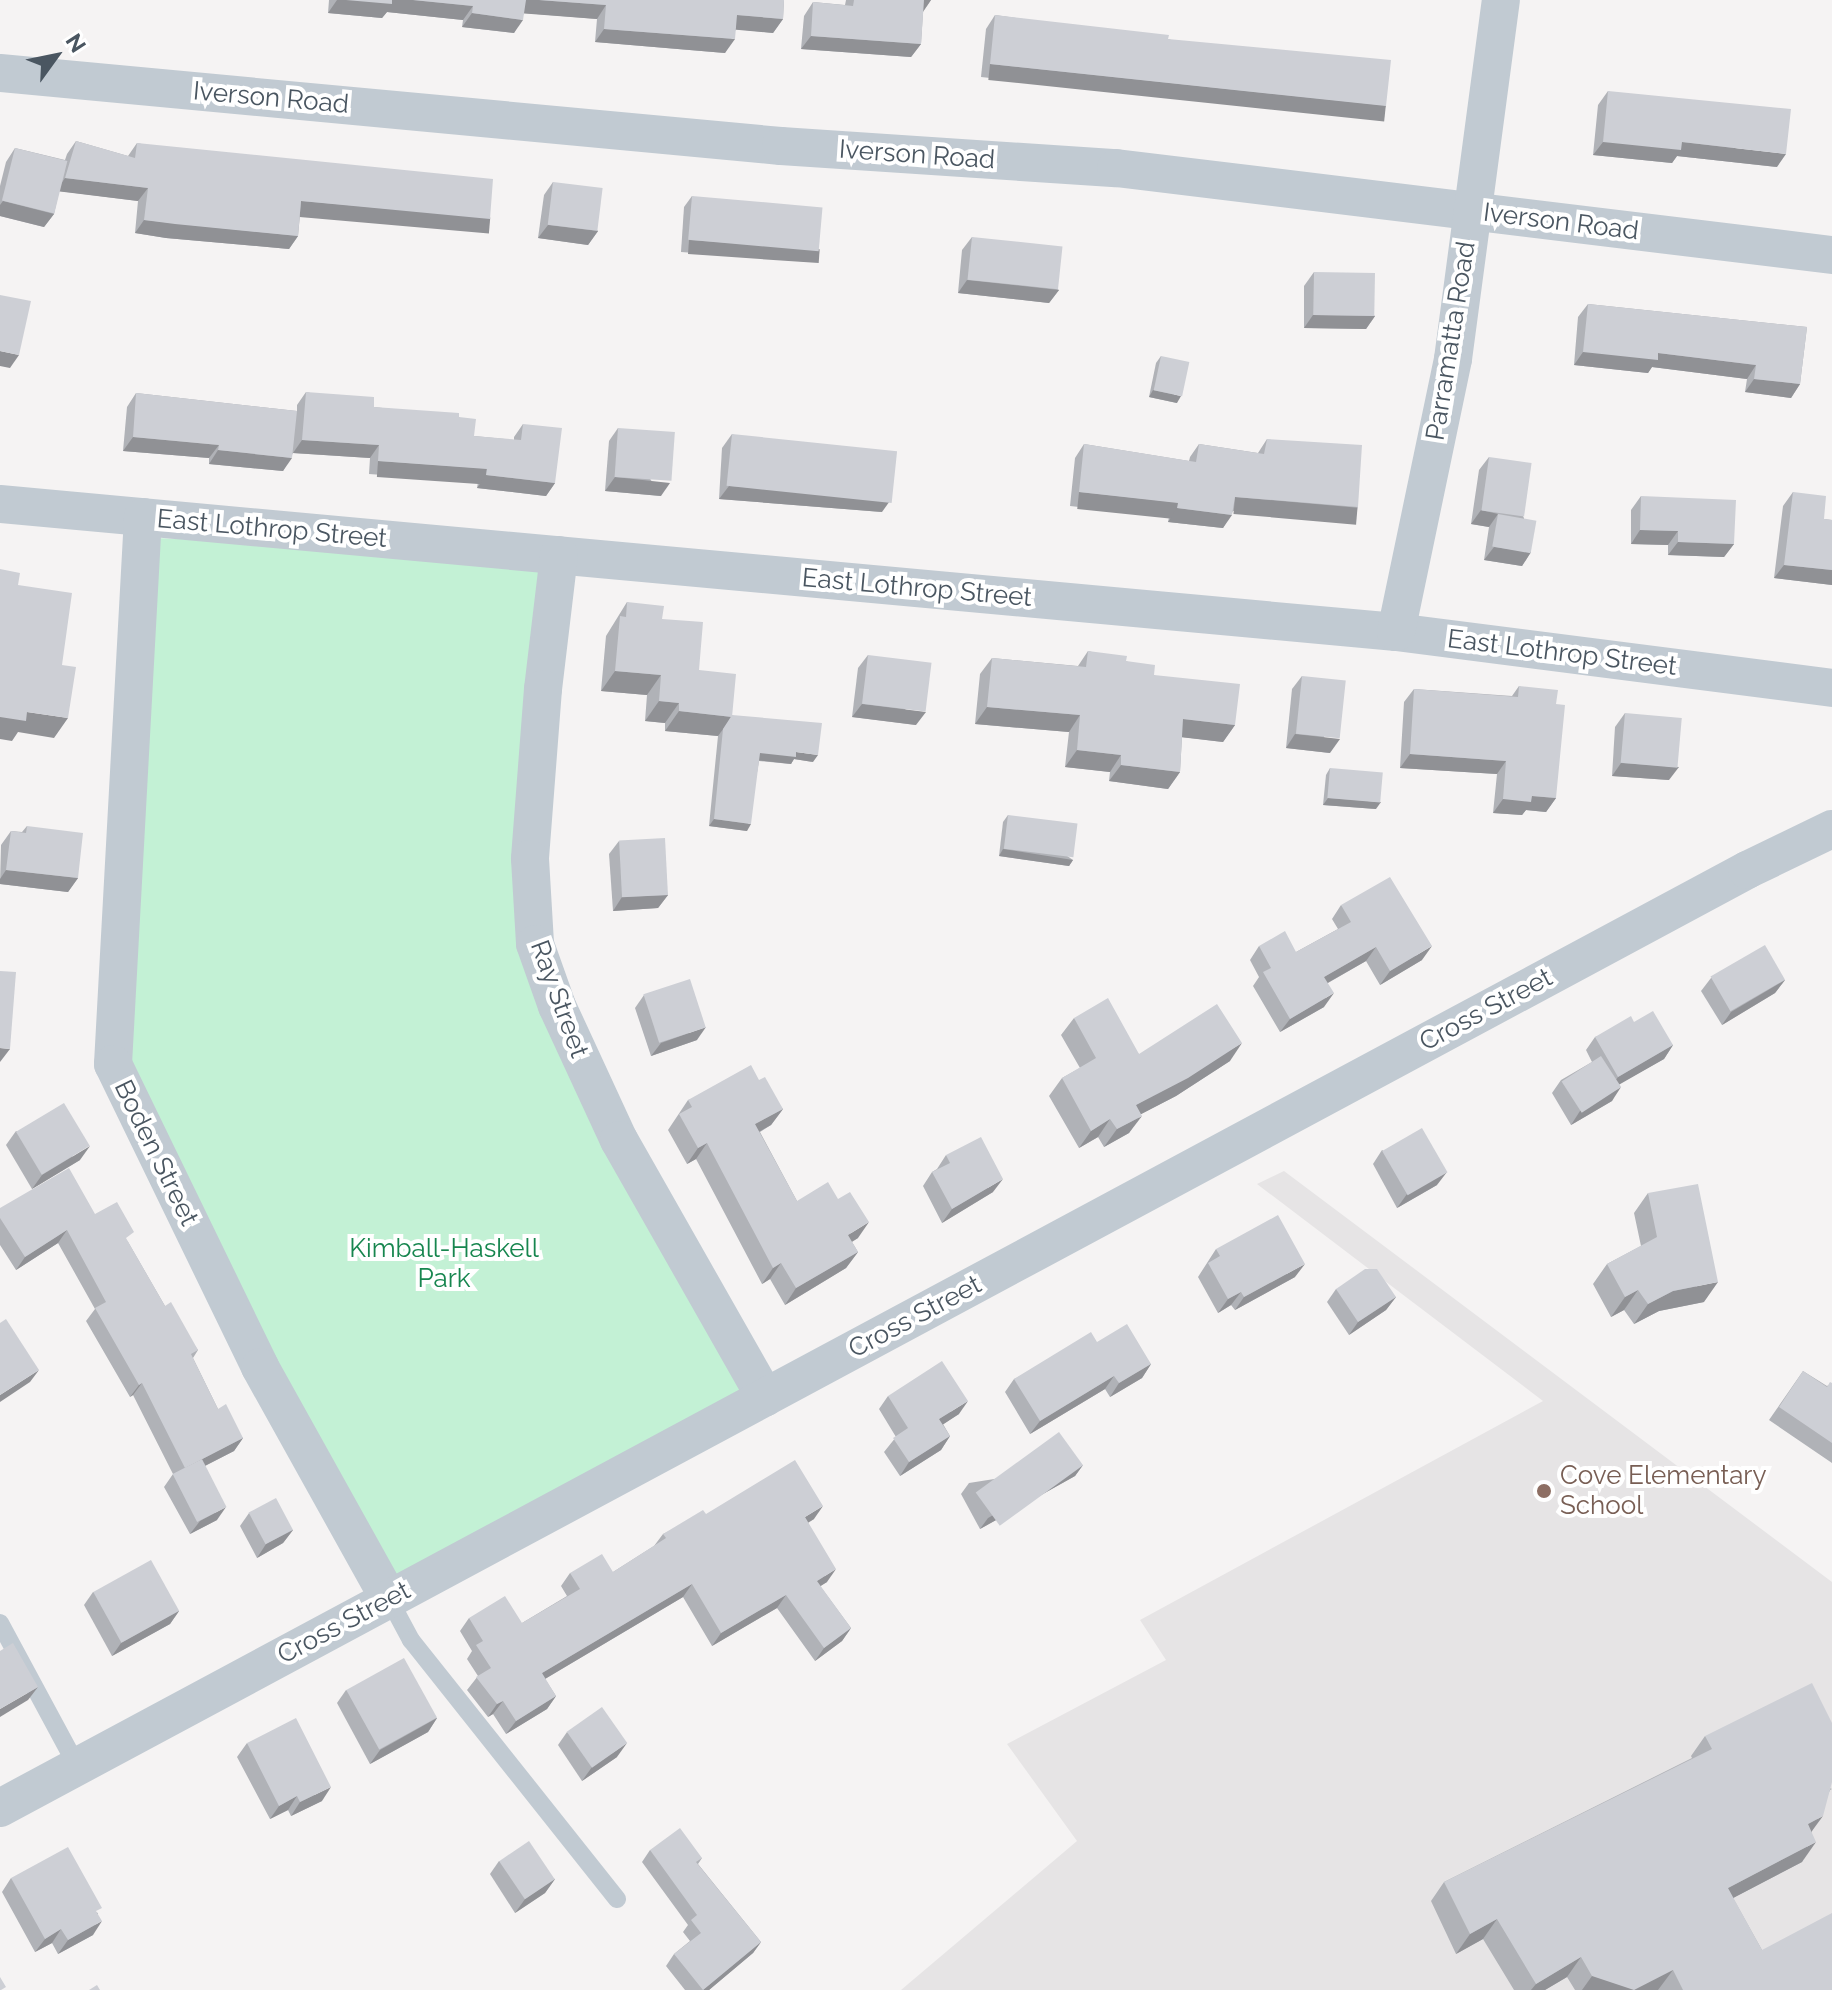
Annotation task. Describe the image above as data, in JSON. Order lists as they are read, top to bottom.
{
  "streets": {
    "street": [
      "Iverson Road",
      "Parramatta Road",
      "East Lothrop Street",
      "Ray Street",
      "Cross Street",
      "Boden Street"
    ]
  },
  "crossings": [
    ["Iverson Road", "Parramatta Road"],
    ["Parramatta Road", "East Lothrop Street"],
    ["East Lothrop Street", "Ray Street"],
    ["East Lothrop Street", "Boden Street"],
    ["Ray Street", "Cross Street"],
    ["Cross Street", "Boden Street"]
  ],
  "parks": ["Kimball-Haskell Park"],
  "places": ["Cove Elementary School"],
  "north": "top right"
}
